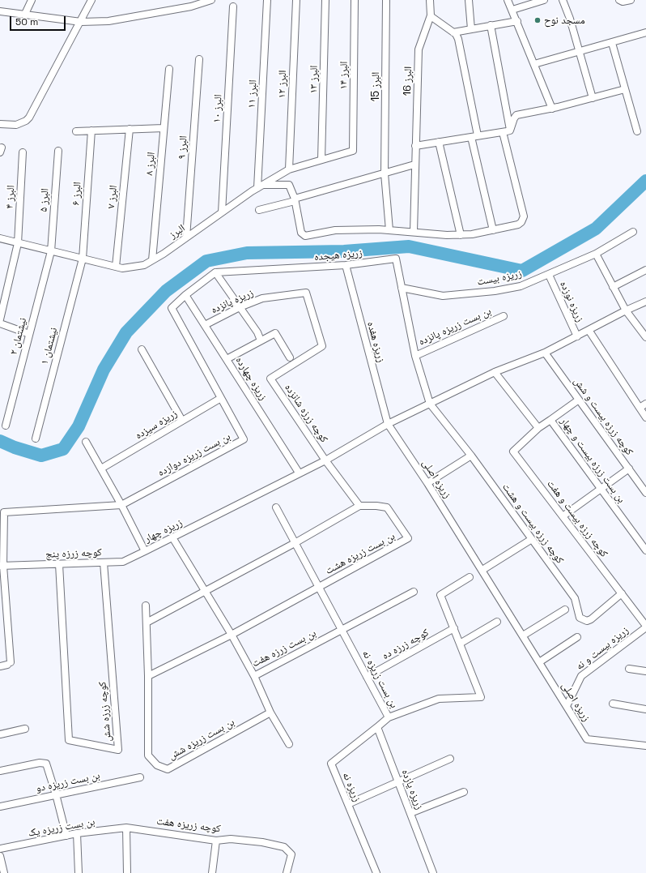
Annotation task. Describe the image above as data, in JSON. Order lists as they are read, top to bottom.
{
  "streets": {
    "street": [
      "البرز ۱۴",
      "البرز ۱۳",
      "البرز 16",
      "البرز ۱۲",
      "البرز 15",
      "البرز ۱۱",
      "البرز ۱۰",
      "البرز ۹",
      "البرز ۸",
      "البرز ۶",
      "البرز ۴",
      "البرز ۷",
      "البرز ۵",
      "البرز",
      "زریزه هیجده",
      "زریزه بیست",
      "زریزه پانزده",
      "زریزه نوزده",
      "بن بست زریزه پانزده",
      "نيشتمان ۲",
      "زریزه هفده",
      "نيشتمان ۱",
      "زریزه چهارده",
      "کوچه زرزه شانزده",
      "کوچه زرزه بیست و شش",
      "زریزه سیزده",
      "بن بست زریزه دوازده",
      "بن بست زرزه بیست و چهار",
      "زریزه اصلی",
      "کوچه زرزه بیست و هفت",
      "کوچه زرزه بیست و هشت",
      "زریزه چهار",
      "کوچه زرزه پنج",
      "بن بست زریزه هشت",
      "کوچه زرزه ده",
      "بن بست زرزه هفت",
      "زریزه بیست و نه",
      "بن بست زریزه نه",
      "کوچه زرزه شش",
      "بن بست زریزه شش",
      "بن بست زریزه دو",
      "زریزه نه",
      "زریزه یازده",
      "کوچه زریزه هفت",
      "بن بست زریزه یک"
    ]
  },
  "crossings": [
    ["البرز ۱۴", "البرز"],
    ["البرز ۱۳", "البرز"],
    ["البرز ۱۲", "البرز"],
    ["البرز ۱۱", "البرز"],
    ["البرز ۱۰", "البرز"],
    ["البرز ۹", "البرز"],
    ["البرز ۸", "البرز"],
    ["البرز ۶", "البرز"],
    ["البرز ۶", "نيشتمان ۱"],
    ["البرز ۴", "البرز"],
    ["البرز ۷", "البرز"],
    ["البرز ۵", "البرز"],
    ["البرز ۵", "نيشتمان ۲"],
    ["البرز", "نيشتمان ۲"],
    ["البرز", "نيشتمان ۱"],
    ["زریزه هیجده", "زریزه بیست"],
    ["زریزه هیجده", "بن بست زریزه پانزده"],
    ["زریزه هیجده", "زریزه هفده"],
    ["زریزه هیجده", "بن بست زریزه دوازده"],
    ["زریزه هیجده", "کوچه زرزه بیست و هشت"],
    ["زریزه بیست", "زریزه نوزده"],
    ["زریزه پانزده", "زریزه چهارده"],
    ["زریزه پانزده", "کوچه زرزه شانزده"],
    ["زریزه هفده", "زریزه اصلی"],
    ["زریزه هفده", "زریزه چهار"],
    ["زریزه چهارده", "بن بست زریزه دوازده"],
    ["زریزه چهارده", "زریزه چهار"],
    ["کوچه زرزه شانزده", "زریزه چهار"],
    ["کوچه زرزه شانزده", "بن بست زریزه هشت"],
    ["زریزه سیزده", "بن بست زریزه دوازده"],
    ["بن بست زریزه دوازده", "زریزه چهار"],
    ["بن بست زرزه بیست و چهار", "کوچه زرزه بیست و هفت"],
    ["زریزه اصلی", "زریزه چهار"],
    ["زریزه اصلی", "زریزه بیست و نه"],
    ["کوچه زرزه بیست و هفت", "کوچه زرزه بیست و هشت"],
    ["کوچه زرزه بیست و هفت", "زریزه بیست و نه"],
    ["زریزه چهار", "کوچه زرزه پنج"],
    ["زریزه چهار", "بن بست زرزه هفت"],
    ["کوچه زرزه پنج", "کوچه زرزه شش"],
    ["بن بست زریزه هشت", "بن بست زرزه هفت"],
    ["بن بست زریزه هشت", "بن بست زریزه نه"],
    ["بن بست زریزه هشت", "بن بست زریزه شش"],
    ["کوچه زرزه ده", "بن بست زریزه نه"],
    ["بن بست زرزه هفت", "بن بست زریزه نه"],
    ["زریزه نه", "زریزه یازده"],
    ["کوچه زریزه هفت", "بن بست زریزه یک"]
  ],
  "places": ["مسجد نوح"],
  "scale_bar": "50 m"
}
